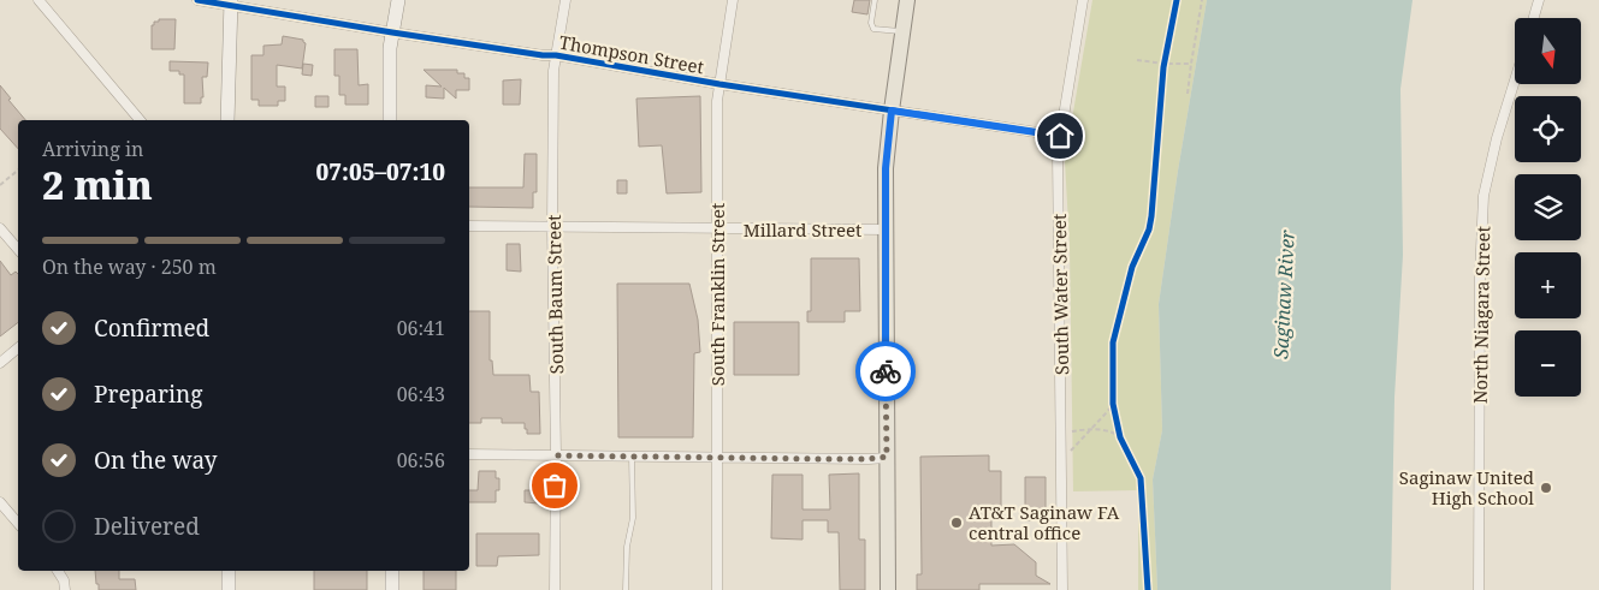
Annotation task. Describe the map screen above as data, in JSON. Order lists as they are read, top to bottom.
{
  "streets": {
    "street": [
      "Thompson Street",
      "Millard Street",
      "South Baum Street",
      "South Franklin Street",
      "South Water Street",
      "North Niagara Street"
    ]
  },
  "crossings": [
    ["Thompson Street", "South Baum Street"],
    ["Thompson Street", "South Franklin Street"],
    ["Thompson Street", "South Water Street"],
    ["Millard Street", "South Baum Street"],
    ["Millard Street", "South Franklin Street"]
  ],
  "water": ["Saginaw River"],
  "places": ["Saginaw United High School", "AT&T Saginaw FA central office"],
  "north": "bottom",
  "page": {
    "map_buttons": ["+", "−"],
    "heading": ["2 min", "Arriving in", "07:05–07:10"],
    "bar": "On the way · 250 m",
    "list": [
      ["Confirmed", "06:41"],
      ["Preparing", "06:43"],
      ["On the way", "06:56"],
      "Delivered"
    ]
  }
}
